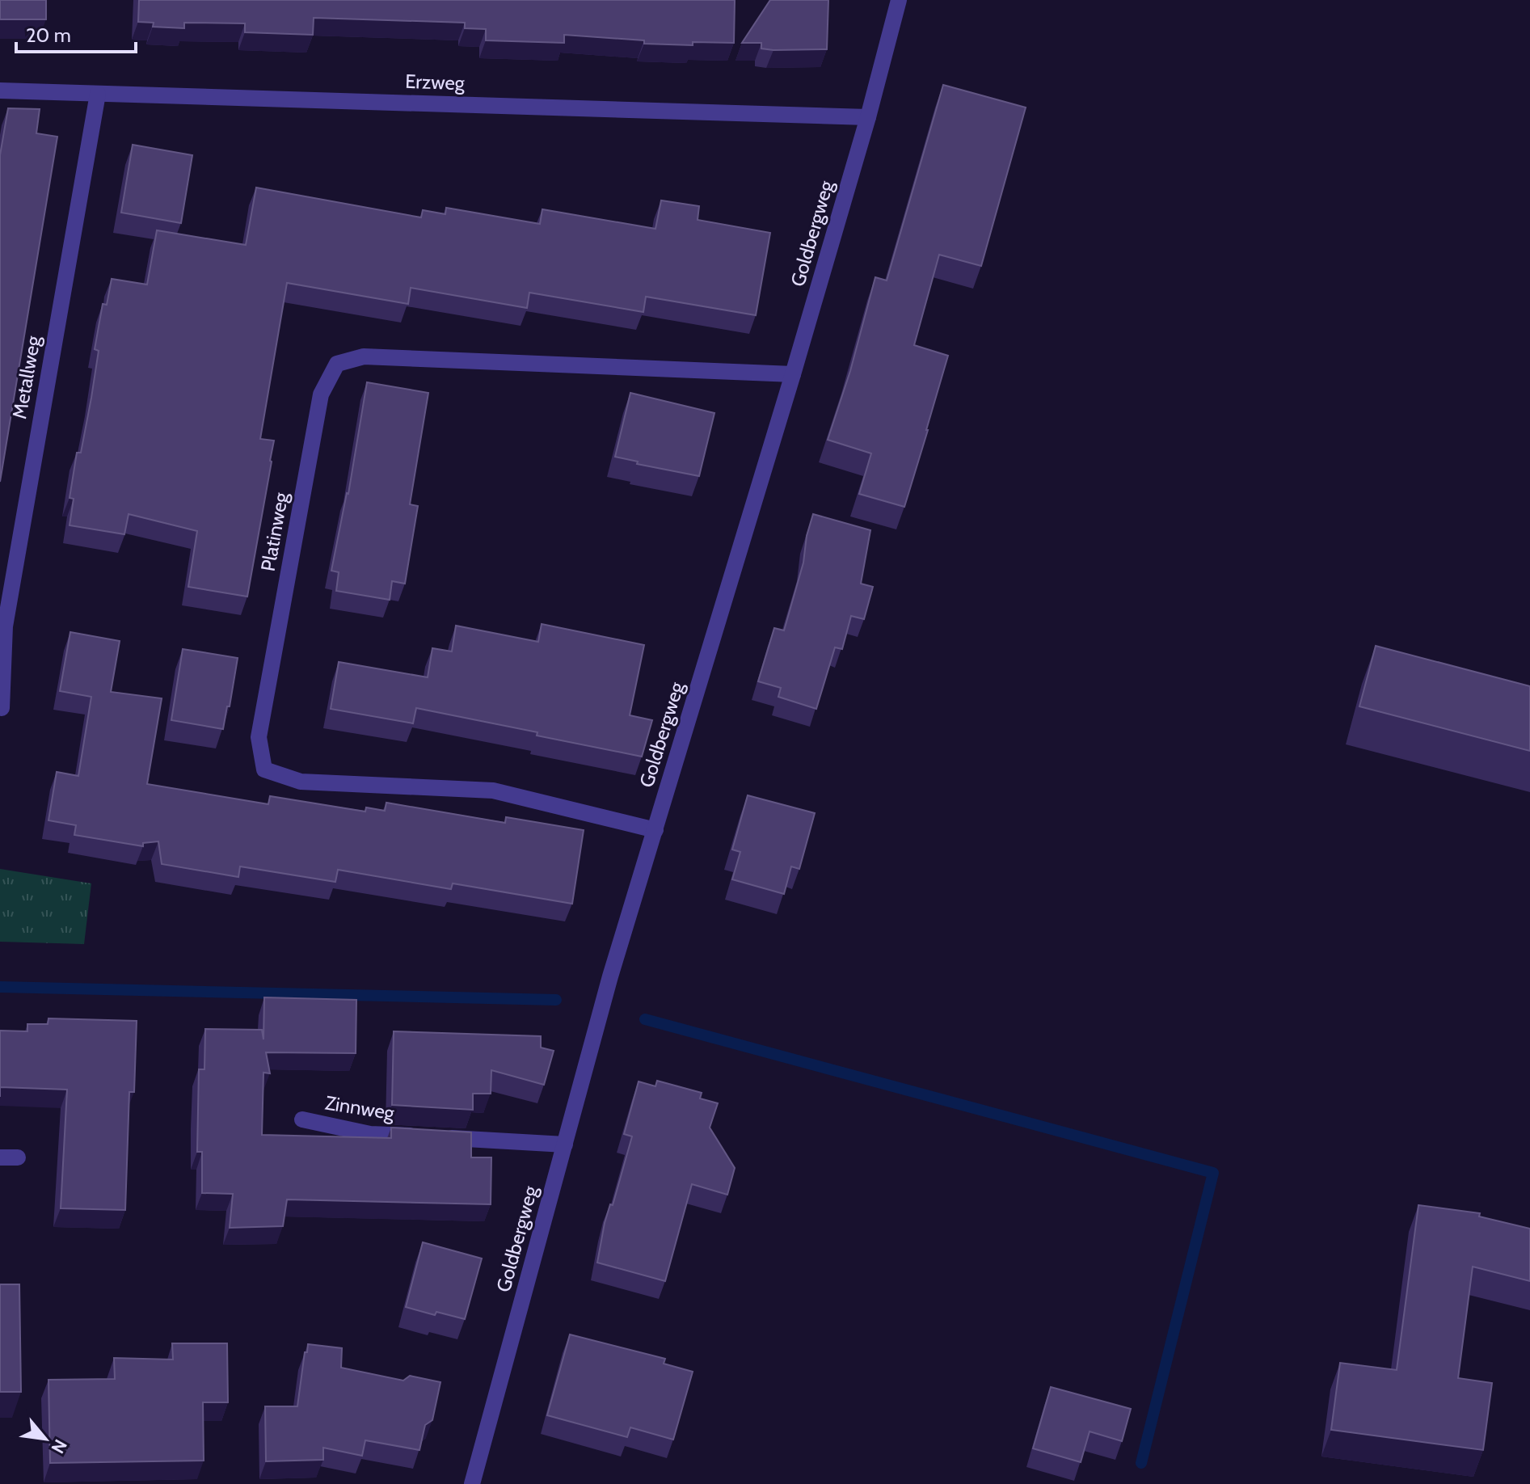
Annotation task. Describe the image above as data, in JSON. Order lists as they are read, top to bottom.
{
  "streets": {
    "street": [
      "Erzweg",
      "Goldbergweg",
      "Metallweg",
      "Platinweg",
      "Zinnweg"
    ]
  },
  "crossings": [
    ["Erzweg", "Goldbergweg"],
    ["Erzweg", "Metallweg"],
    ["Goldbergweg", "Platinweg"],
    ["Goldbergweg", "Zinnweg"]
  ],
  "scale_bar": "20 m",
  "north": "bottom right"
}
